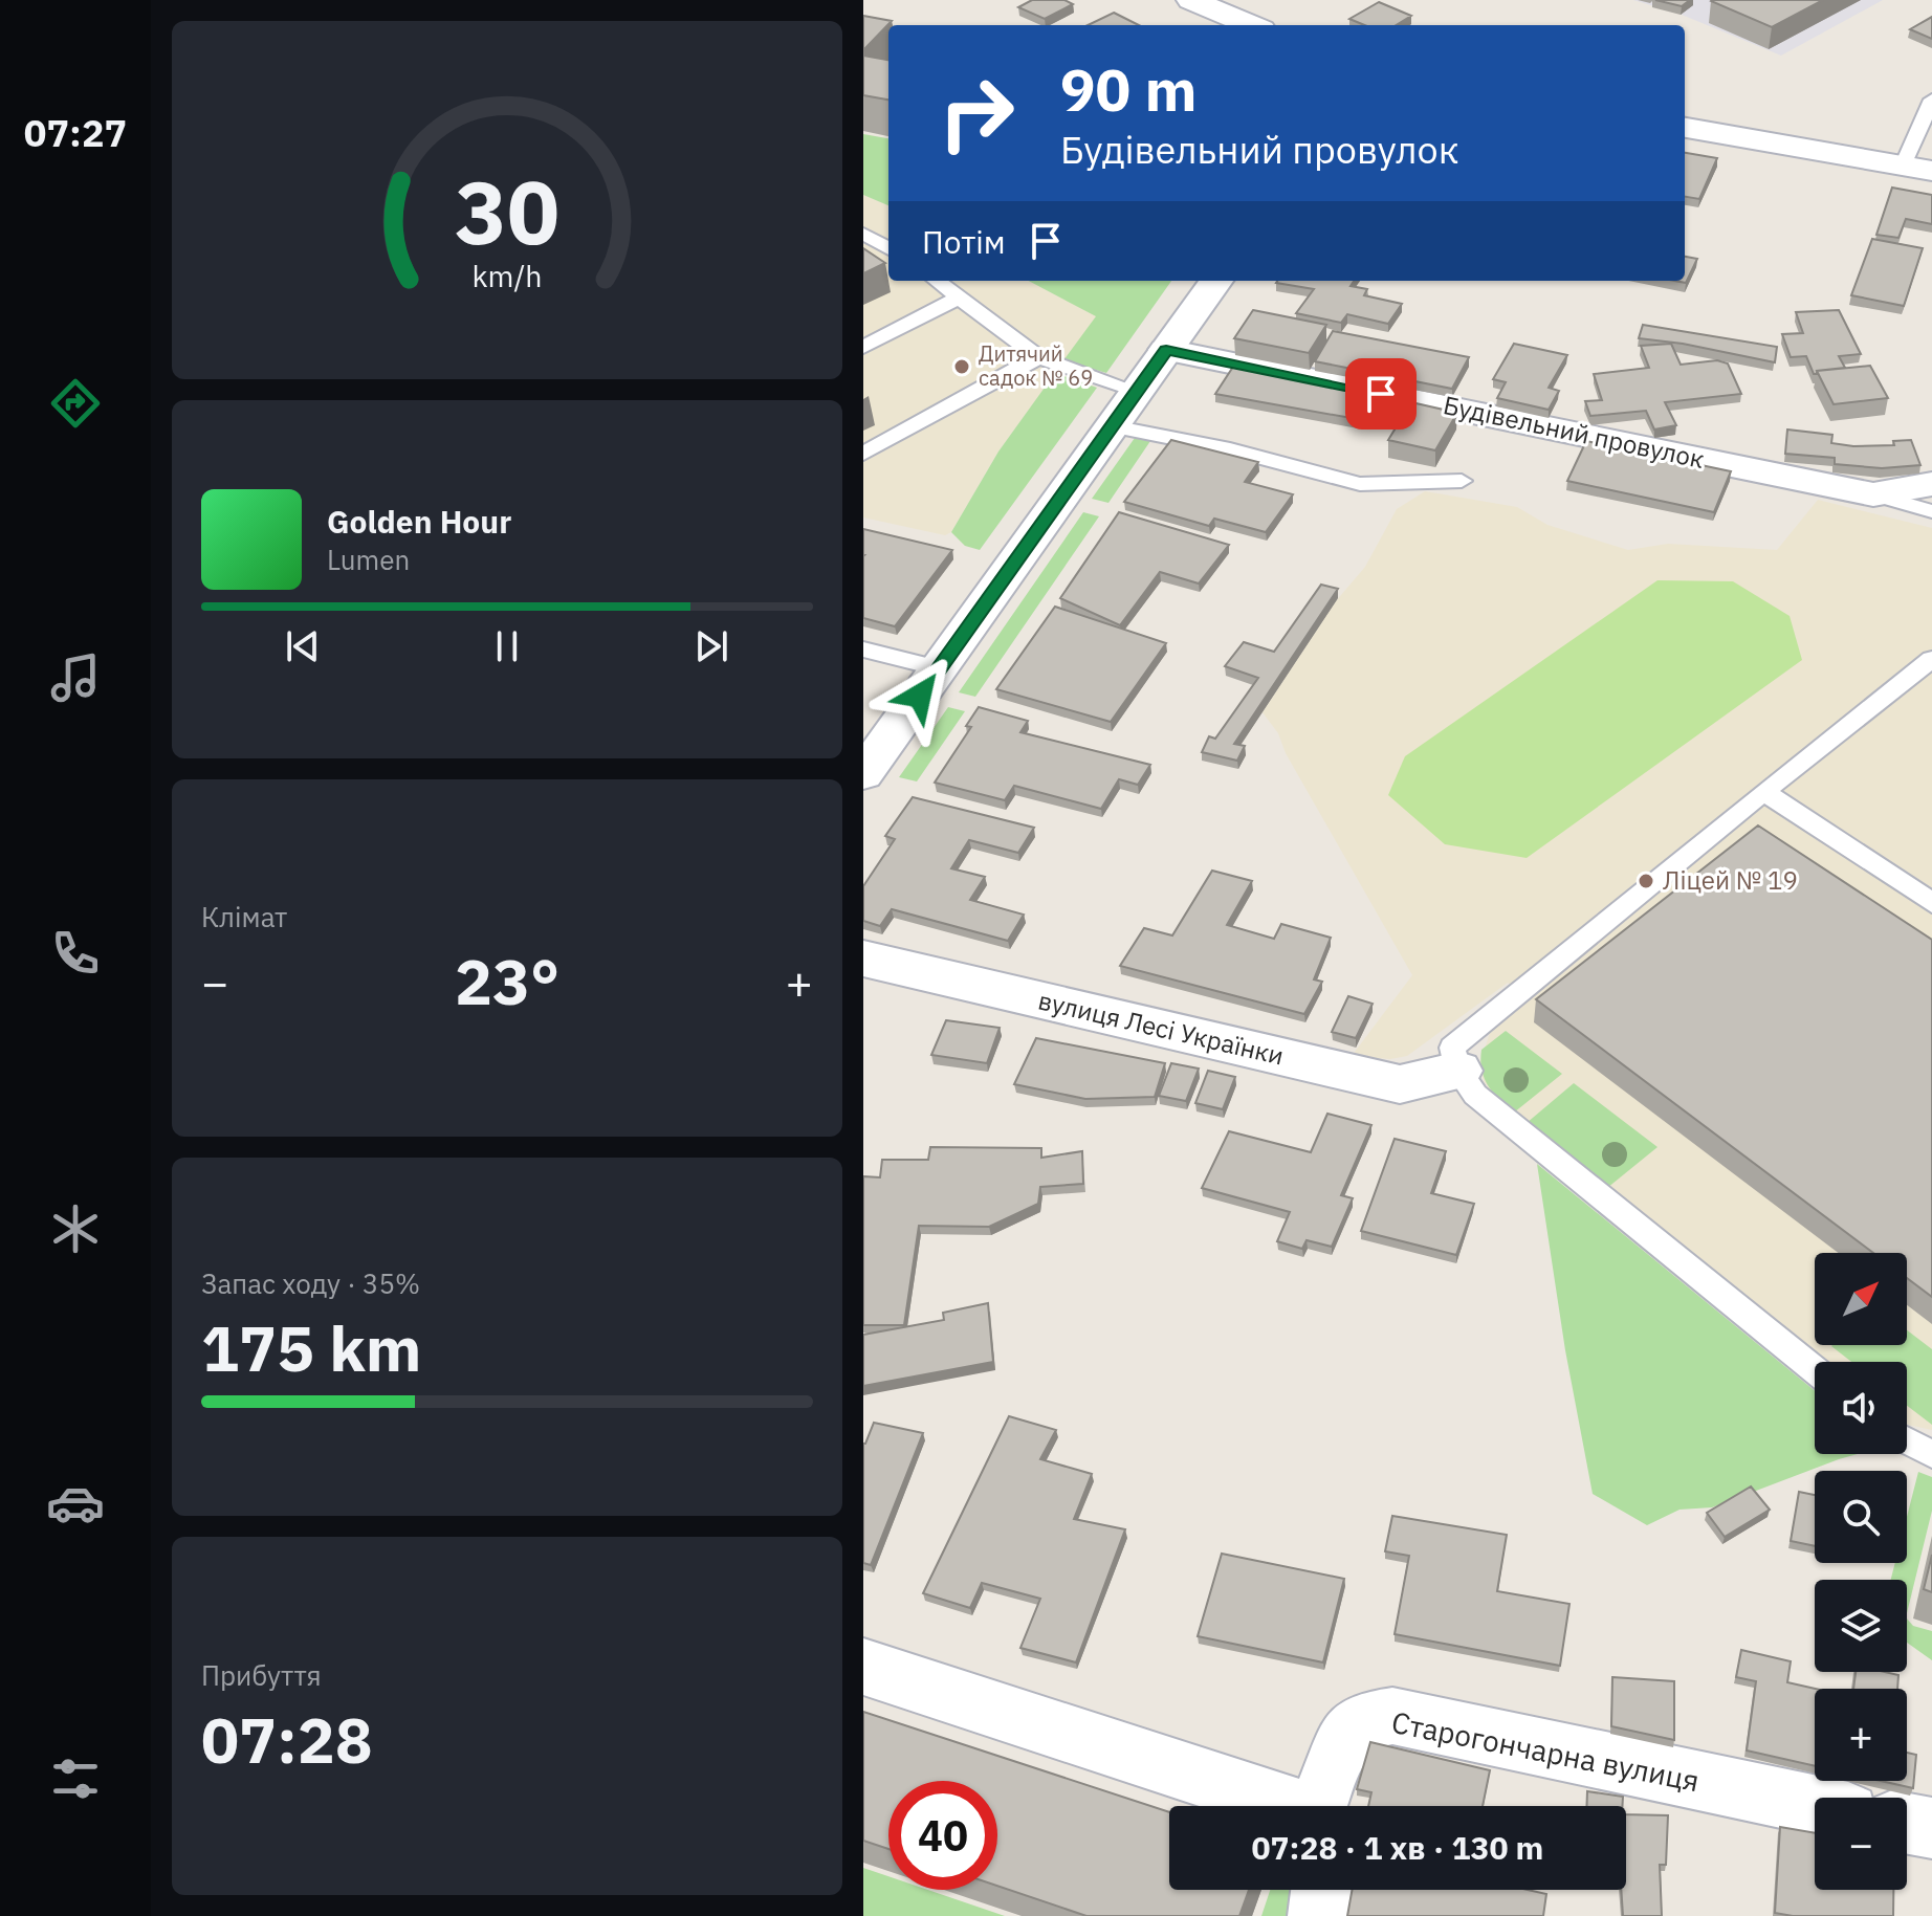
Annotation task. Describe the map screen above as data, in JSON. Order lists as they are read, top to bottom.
{
  "streets": {
    "street": ["Будівельний провулок", "вулиця Лесі Українки", "Старогончарна вулиця"]
  },
  "places": ["Дитячий садок № 69", "Ліцей № 19"],
  "north": "top right",
  "page": {
    "tabs": "07:27",
    "turn": ["90 m", "Будівельний провулок"],
    "then": "Потім",
    "song": ["Golden Hour", "Lumen"],
    "tile": [
      "Клімат",
      ["Запас ходу · 35%", "175 km"],
      ["Прибуття", "07:28"]
    ],
    "heat": ["−", "23°", "+"],
    "map_buttons": ["+", "−"],
    "limit": "40",
    "trip": "07:28 · 1 хв · 130 m",
    "gauge": ["30", "km/h"]
  }
}
